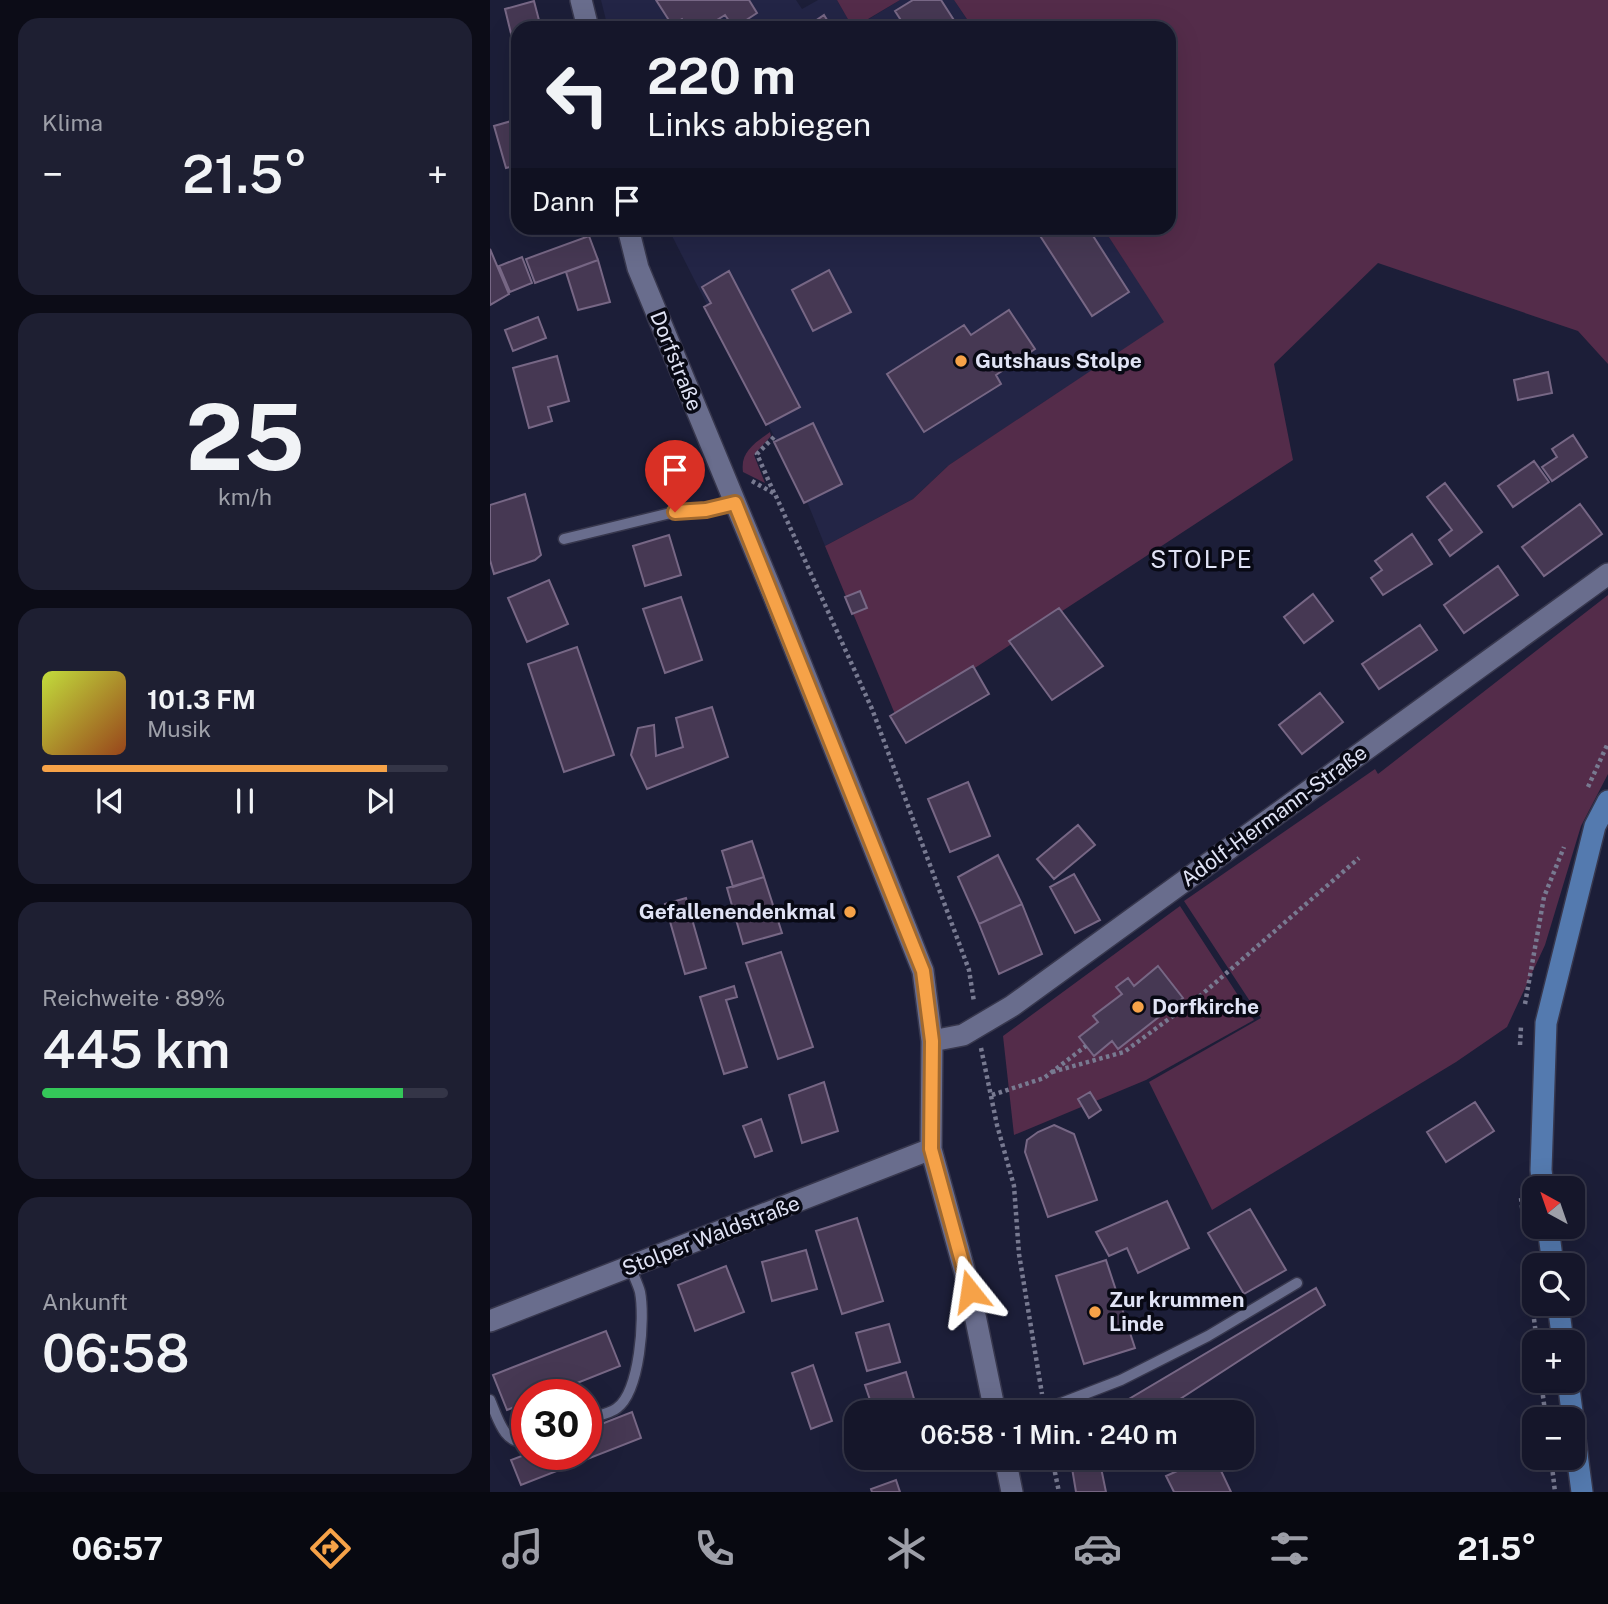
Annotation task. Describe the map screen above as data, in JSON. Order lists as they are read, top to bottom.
{
  "streets": {
    "street": ["Dorfstraße", "Adolf-Hermann-Straße", "Stolper Waldstraße"]
  },
  "crossings": [
    ["Dorfstraße", "Adolf-Hermann-Straße"],
    ["Dorfstraße", "Stolper Waldstraße"]
  ],
  "districts": ["STOLPE"],
  "places": [
    "Gutshaus Stolpe",
    "Gefallenendenkmal",
    "Dorfkirche",
    "Zur krummen Linde"
  ],
  "north": "top left",
  "page": {
    "tile": [
      "Klima",
      ["25", "km/h"],
      ["Reichweite · 89%", "445 km"],
      ["Ankunft", "06:58"]
    ],
    "turn": ["220 m", "Links abbiegen"],
    "heat": ["−", "21.5°", "+"],
    "then": "Dann",
    "song": ["101.3 FM", "Musik"],
    "map_buttons": ["+", "−"],
    "limit": "30",
    "trip": "06:58 · 1 Min. · 240 m",
    "tabs": ["06:57", "21.5°"]
  }
}
